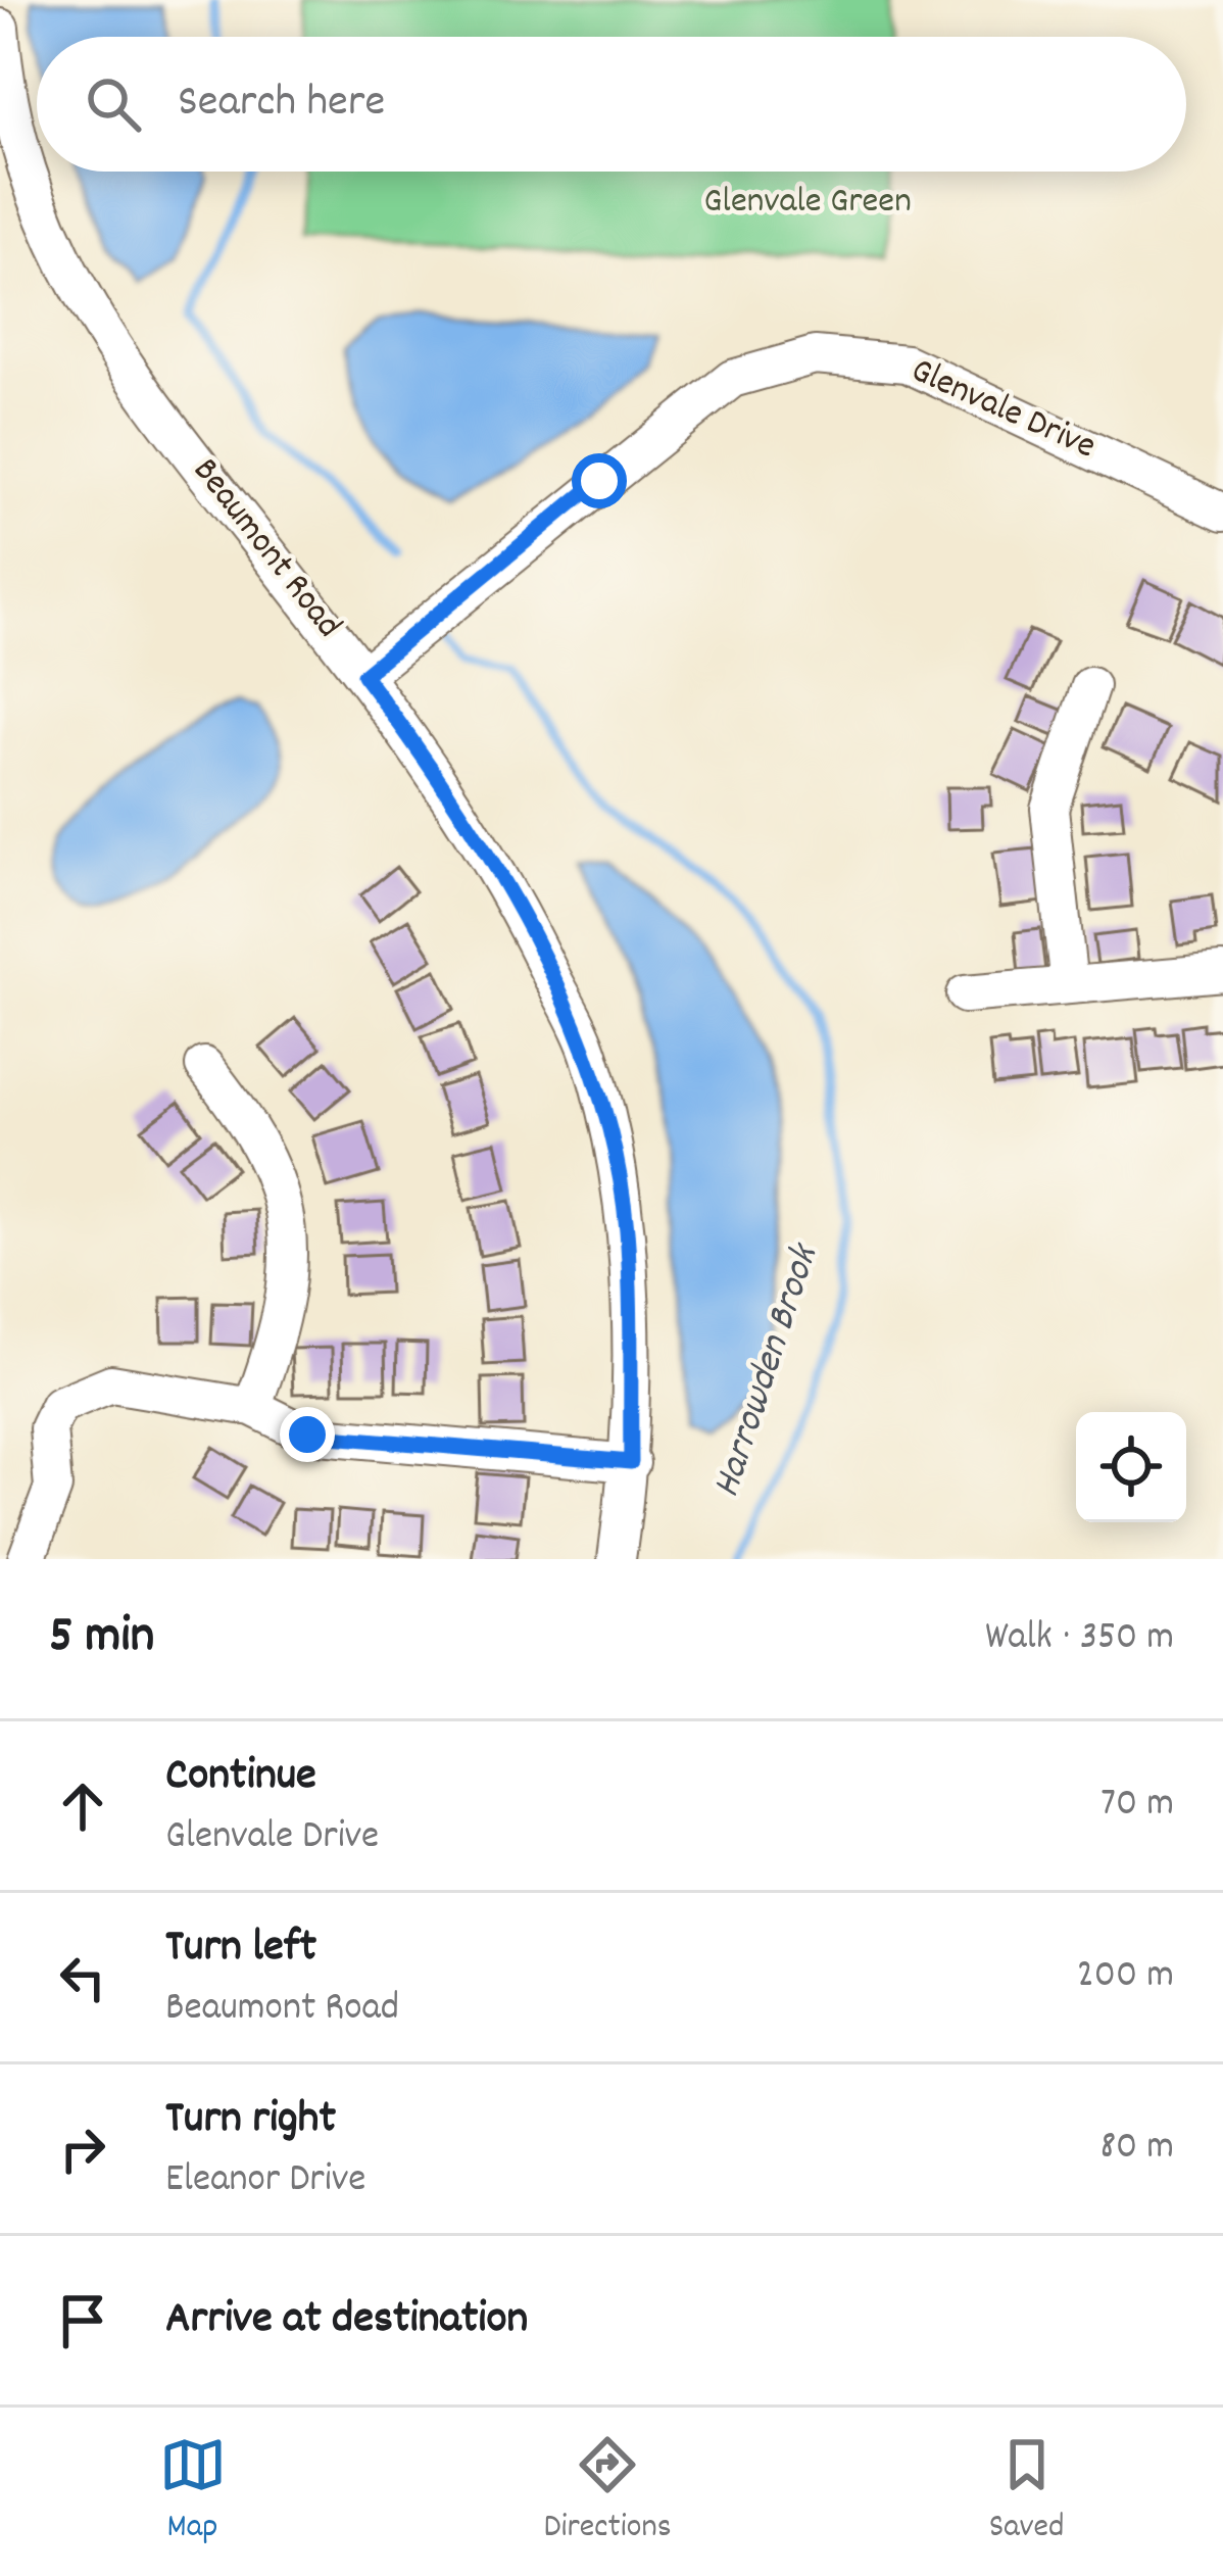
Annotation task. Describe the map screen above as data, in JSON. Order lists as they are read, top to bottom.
{
  "streets": {
    "street": ["Glenvale Drive", "Beaumont Road"]
  },
  "crossings": [
    ["Glenvale Drive", "Beaumont Road"]
  ],
  "water": ["Harrowden Brook"],
  "parks": ["Glenvale Green"],
  "page": {
    "search": "Search here",
    "heading": ["5 min", "Walk · 350 m"],
    "list": [
      ["Continue", "Glenvale Drive", "70 m"],
      ["Turn left", "Beaumont Road", "200 m"],
      ["Turn right", "Eleanor Drive", "80 m"],
      "Arrive at destination"
    ],
    "nav": ["Map", "Directions", "Saved"]
  }
}
